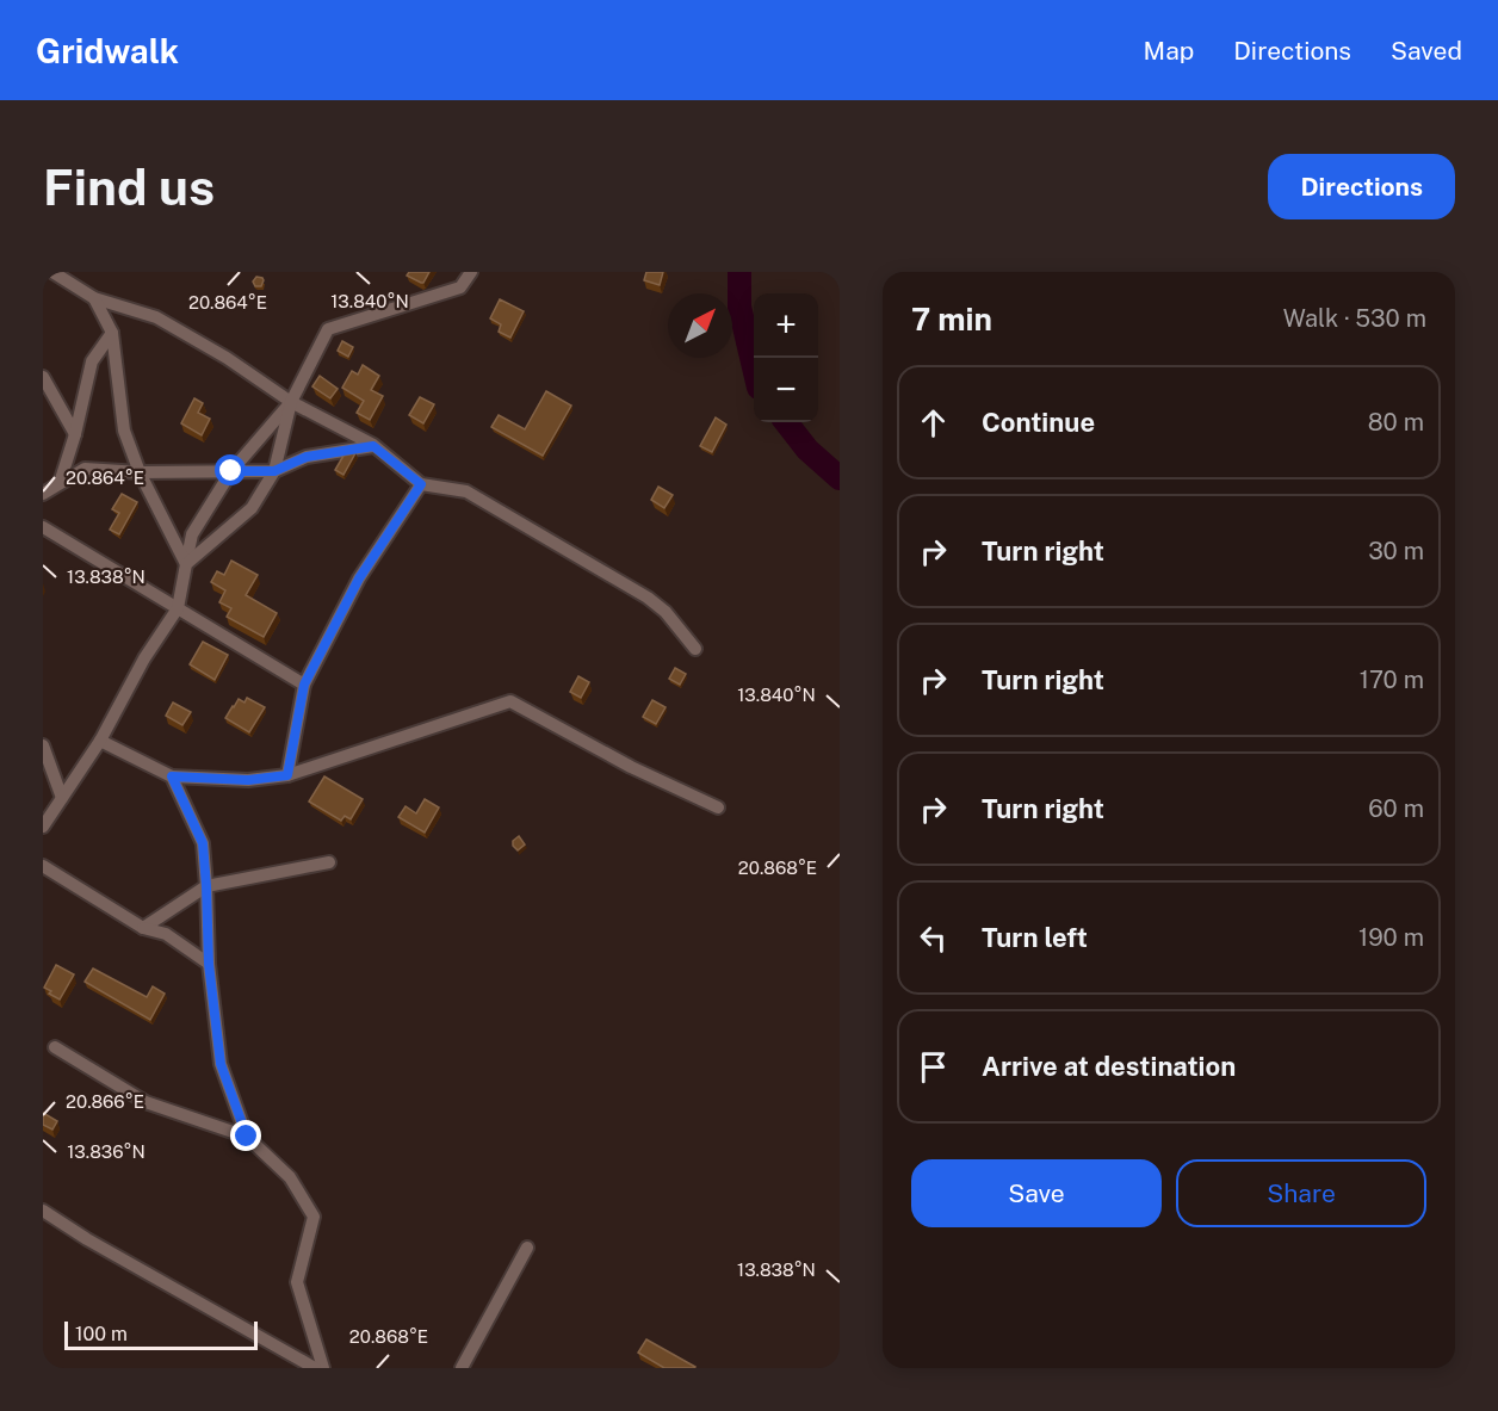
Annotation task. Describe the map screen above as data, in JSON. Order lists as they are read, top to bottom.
{
  "scale_bar": "100 m",
  "north": "top right",
  "page": {
    "header": "Gridwalk",
    "nav": ["Map", "Directions", "Saved"],
    "buttons": [
      "Directions",
      ["Save", "Share"]
    ],
    "title": "Find us",
    "heading": ["7 min", "Walk · 530 m"],
    "map_buttons": ["+", "−"],
    "list": [
      ["Continue", "80 m"],
      ["Turn right", "30 m"],
      ["Turn right", "170 m"],
      ["Turn right", "60 m"],
      ["Turn left", "190 m"],
      "Arrive at destination"
    ],
    "scale": "100 m"
  },
  "coordinates": [
    "13.840°N",
    "20.864°E",
    "13.838°N",
    "20.868°E",
    "20.866°E",
    "13.836°N"
  ]
}
